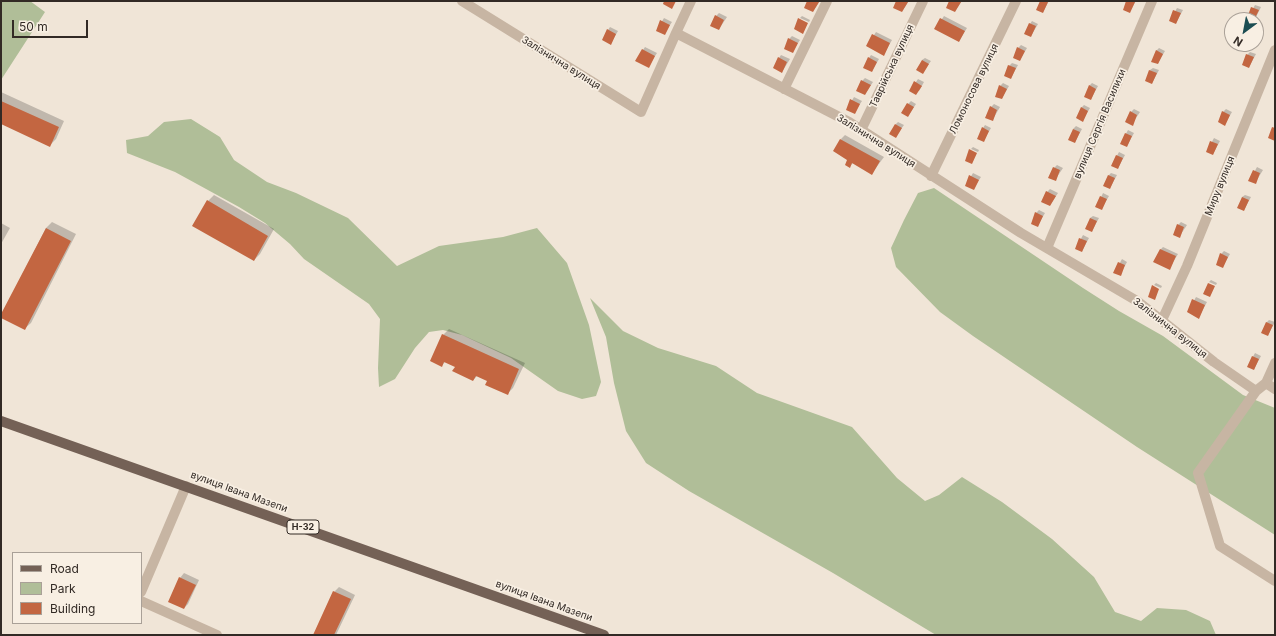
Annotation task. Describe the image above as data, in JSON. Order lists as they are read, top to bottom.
{
  "streets": {
    "main road": ["вулиця Івана Мазепи", "Н-32"],
    "street": [
      "Залізнична вулиця",
      "Таврійська вулиця",
      "Ломоносова вулиця",
      "вулиця Сергія Василихи",
      "Миру вулиця"
    ]
  },
  "crossings": [
    ["Залізнична вулиця", "Таврійська вулиця"],
    ["Залізнична вулиця", "Ломоносова вулиця"],
    ["Залізнична вулиця", "вулиця Сергія Василихи"],
    ["Залізнична вулиця", "Миру вулиця"]
  ],
  "legend": ["Road", "Park", "Building"],
  "scale_bar": "50 m",
  "north": "bottom left"
}
